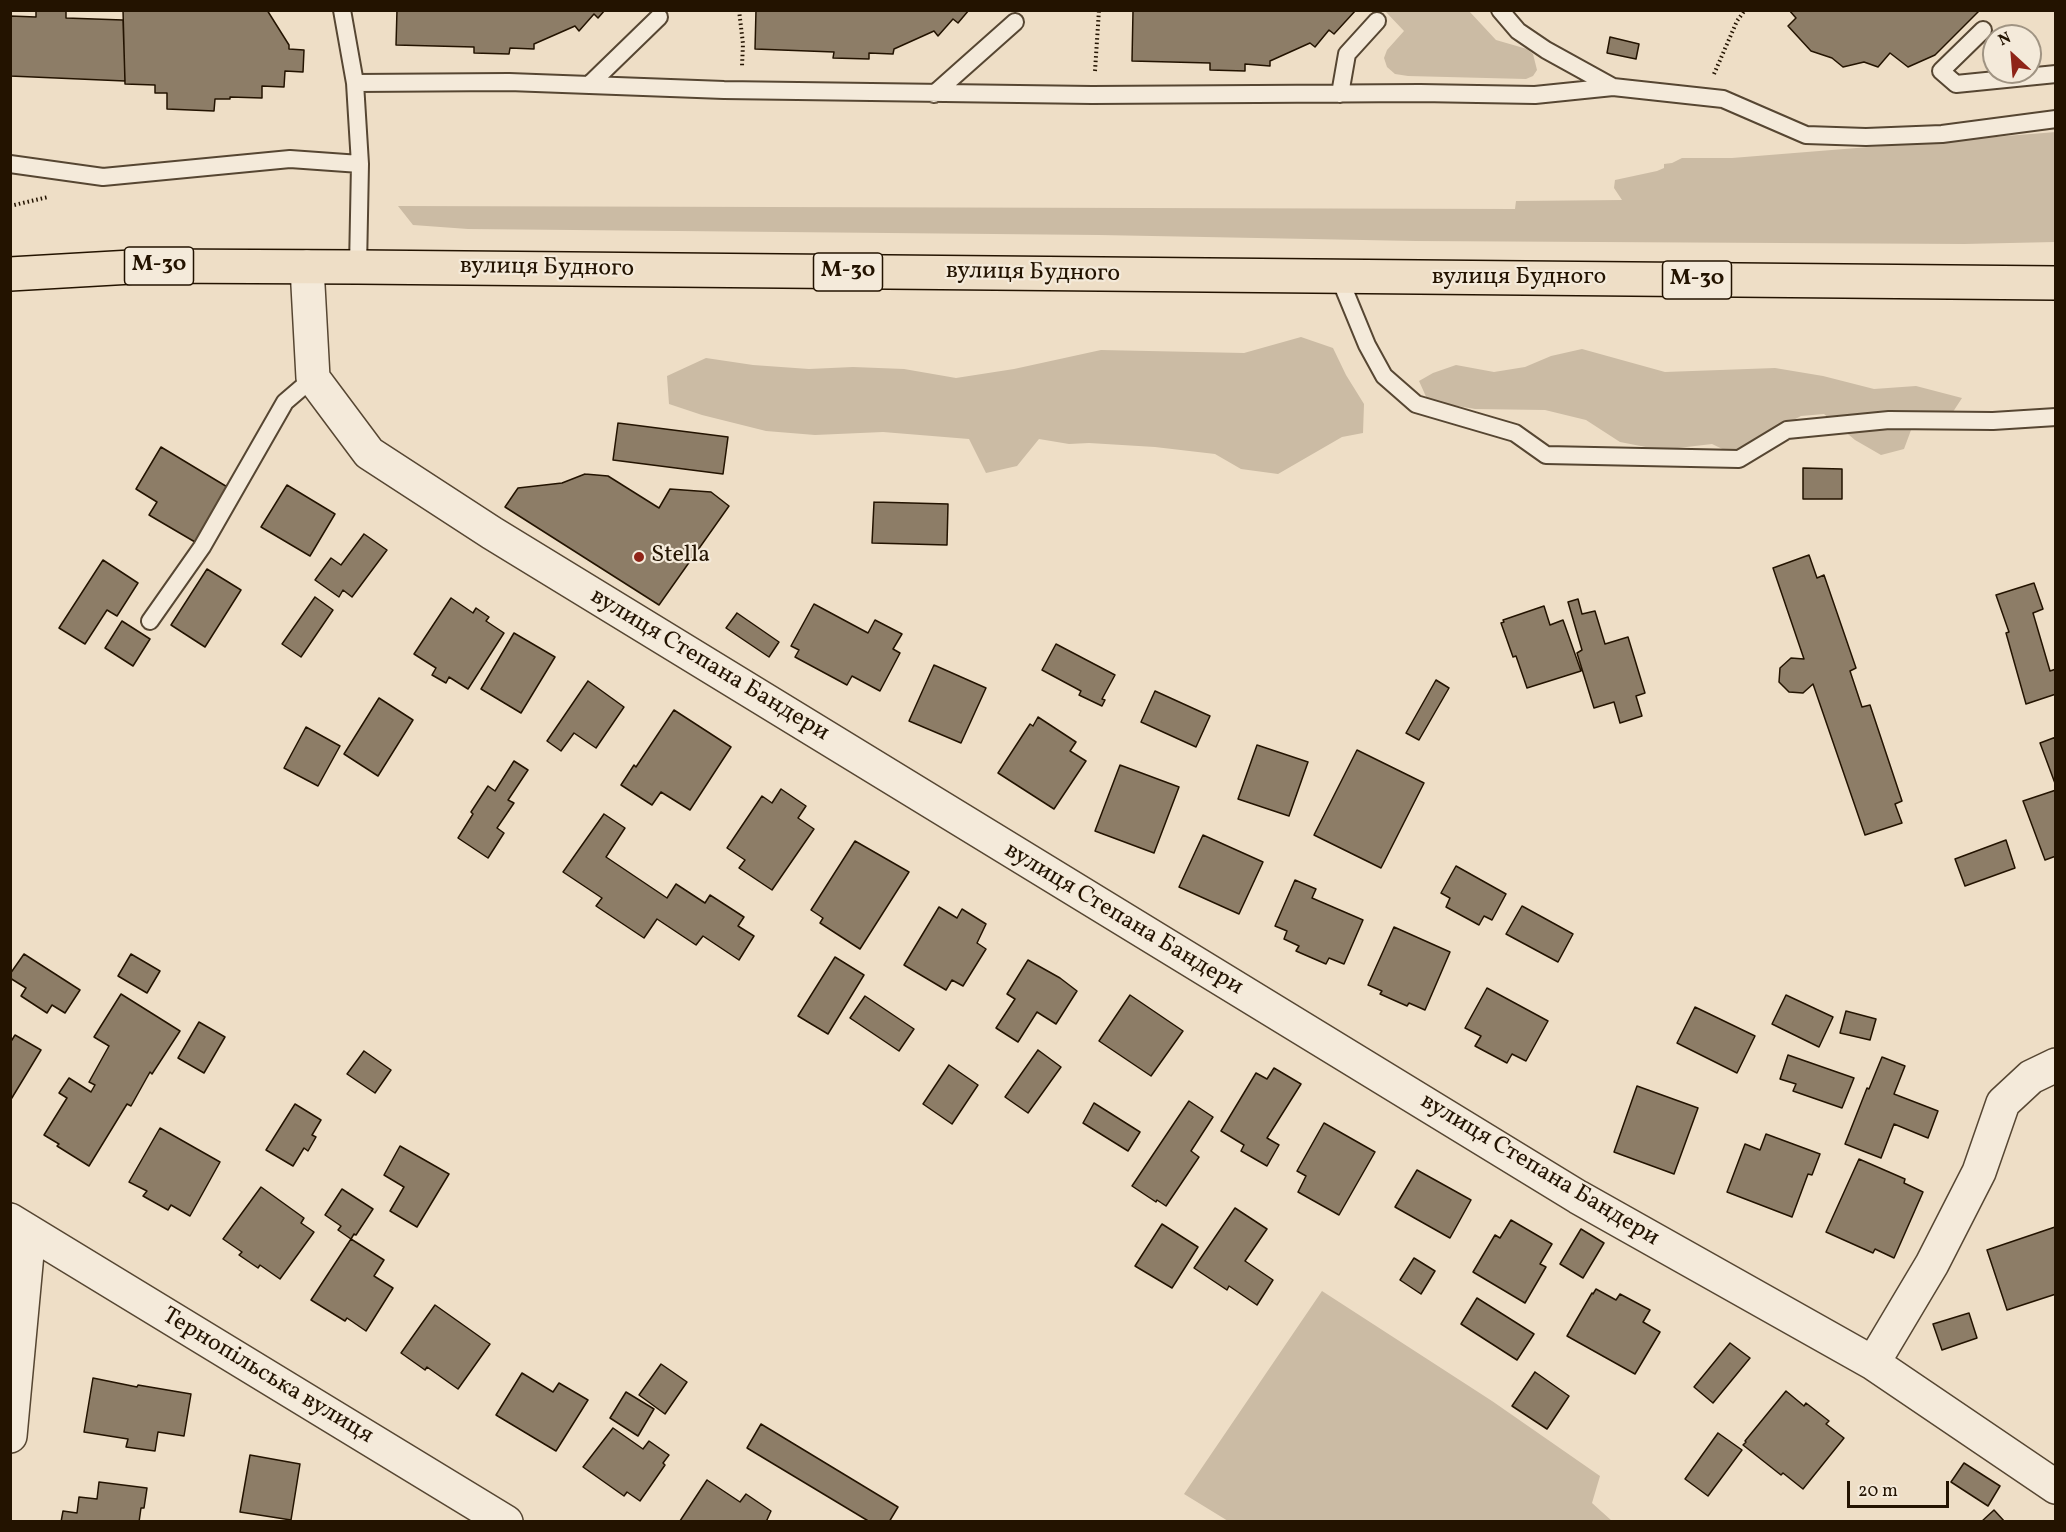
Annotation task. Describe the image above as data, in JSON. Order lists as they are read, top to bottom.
{
  "streets": {
    "highway": ["М-30", "вулиця Будного"],
    "street": ["вулиця Степана Бандери", "Тернопільська вулиця"]
  },
  "places": ["Stella"],
  "scale_bar": "20 m",
  "north": "top left"
}
